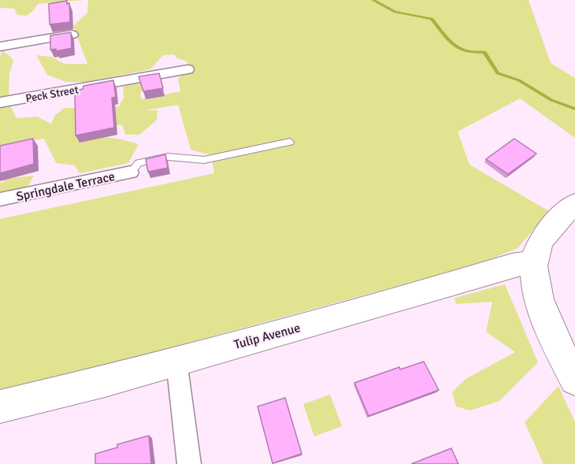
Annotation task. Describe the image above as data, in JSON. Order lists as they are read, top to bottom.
{
  "streets": {
    "street": ["Peck Street", "Springdale Terrace", "Tulip Avenue"]
  }
}
